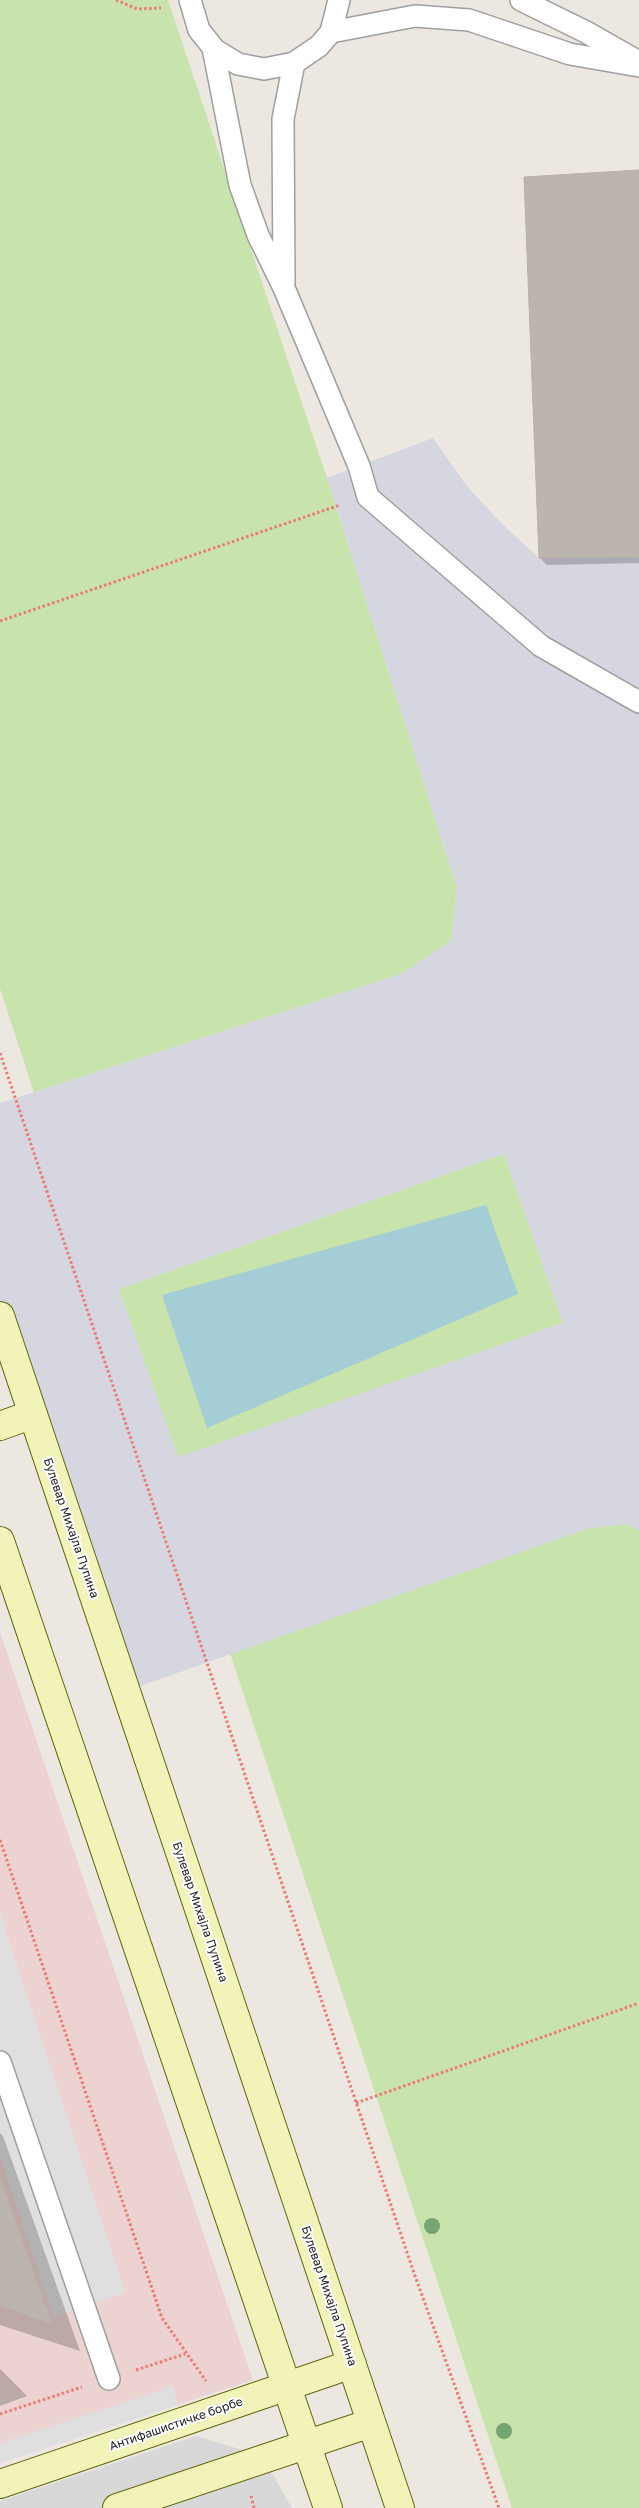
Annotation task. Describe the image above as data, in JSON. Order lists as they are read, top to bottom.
{
  "streets": {
    "main road": ["Булевар Михајла Пупина", "Антифашистичке борбе"]
  },
  "crossings": [
    ["Булевар Михајла Пупина", "Антифашистичке борбе"]
  ]
}
